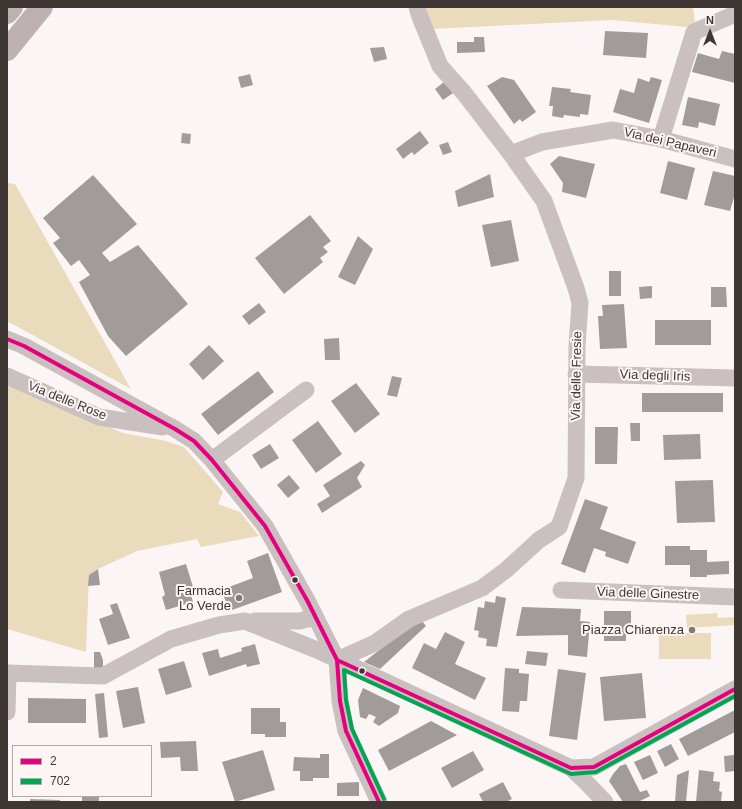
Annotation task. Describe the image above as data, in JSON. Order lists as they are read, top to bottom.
{
  "streets": {
    "street": [
      "Via dei Papaveri",
      "Via delle Fresie",
      "Via degli Iris",
      "Via delle Rose",
      "Via delle Ginestre"
    ]
  },
  "crossings": [
    ["Via dei Papaveri", "Via delle Fresie"],
    ["Via delle Fresie", "Via degli Iris"]
  ],
  "places": ["Farmacia Lo Verde", "Piazza Chiarenza"],
  "lines": ["transit line 2", "transit line 702"],
  "legend": ["2", "702"],
  "north": "top"
}
